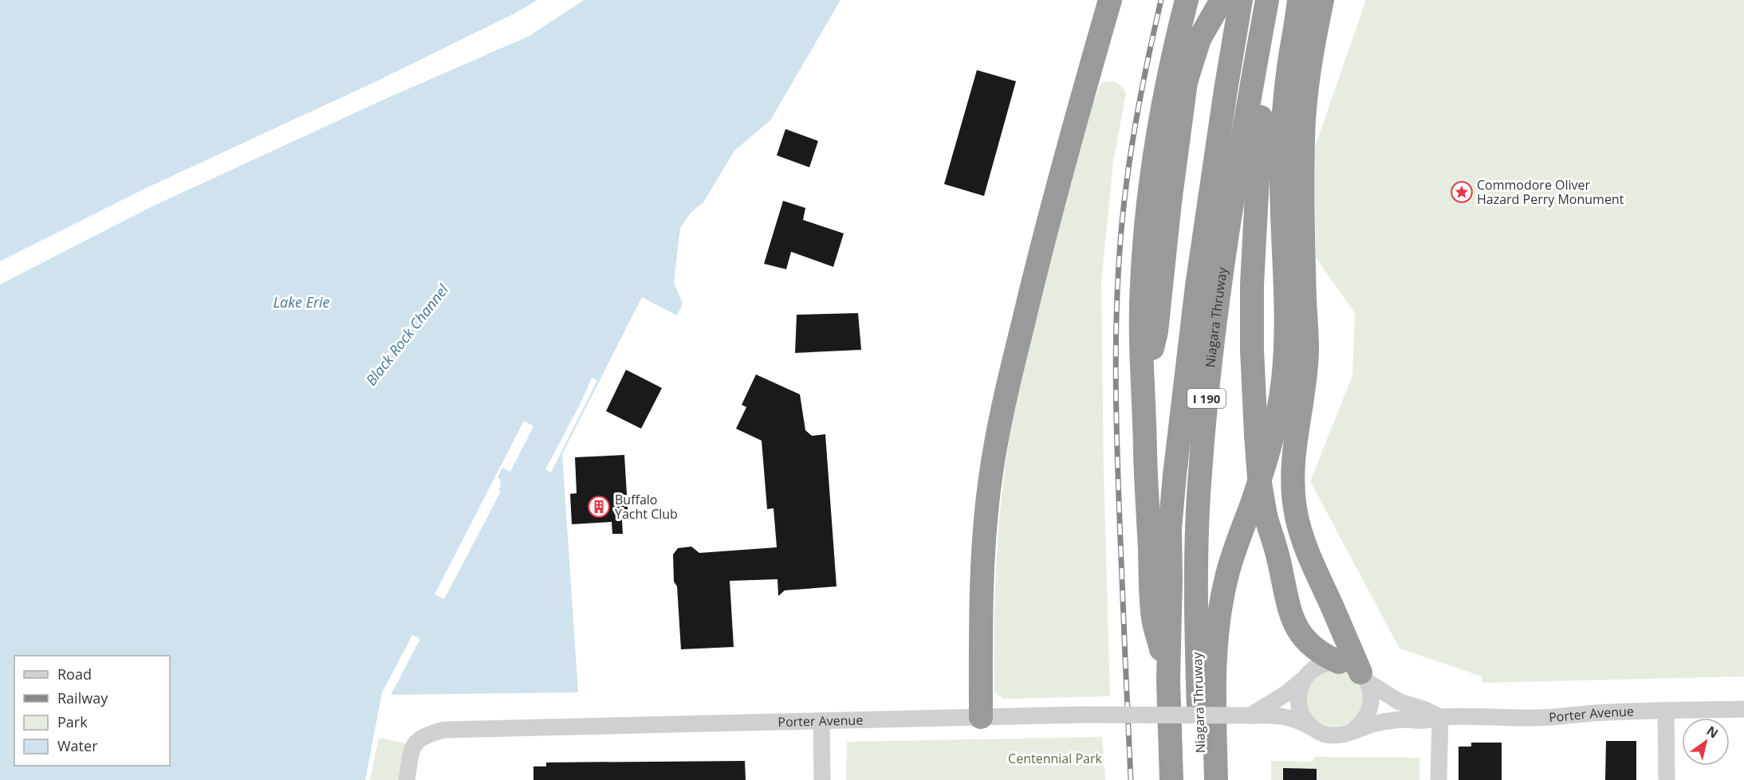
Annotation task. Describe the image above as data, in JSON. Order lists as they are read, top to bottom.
{
  "streets": {
    "highway": ["Niagara Thruway", "I 190"],
    "street": ["Porter Avenue"]
  },
  "water": ["Lake Erie", "Black Rock Channel"],
  "parks": ["Centennial Park"],
  "places": {
    "place": ["Commodore Oliver Hazard Perry Monument"],
    "building": ["Buffalo Yacht Club"]
  },
  "legend": [
    "Road",
    "Railway",
    "Park",
    "Water"
  ],
  "north": "top right"
}
